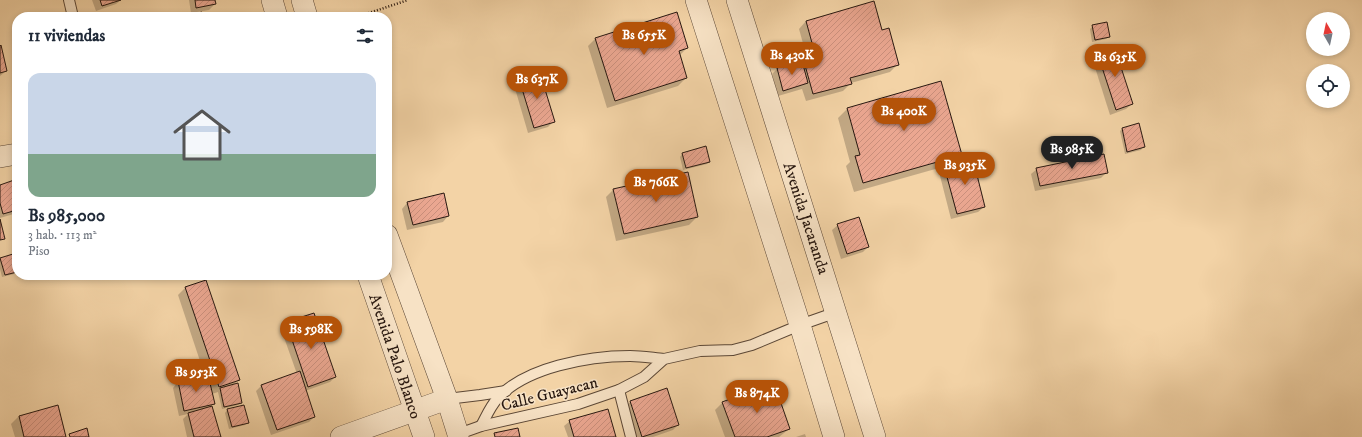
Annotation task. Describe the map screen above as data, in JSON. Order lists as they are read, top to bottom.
{
  "streets": {
    "street": ["Avenida Jacaranda", "Avenida Palo Blanco"],
    "lane": ["Calle Guayacan"]
  },
  "crossings": [
    ["Avenida Jacaranda", "Calle Guayacan"],
    ["Avenida Palo Blanco", "Calle Guayacan"]
  ],
  "north": "top",
  "page": {
    "heading": "11 viviendas",
    "price": [
      "Bs 655K",
      "Bs 430K",
      "Bs 635K",
      "Bs 637K",
      "Bs 400K",
      "Bs 985K",
      "Bs 935K",
      "Bs 766K",
      "Bs 598K",
      "Bs 953K",
      "Bs 874K"
    ],
    "list": [
      {
        "name": "Bs 985,000",
        "note": "3 hab. · 113 m² · Piso"
      }
    ]
  }
}
